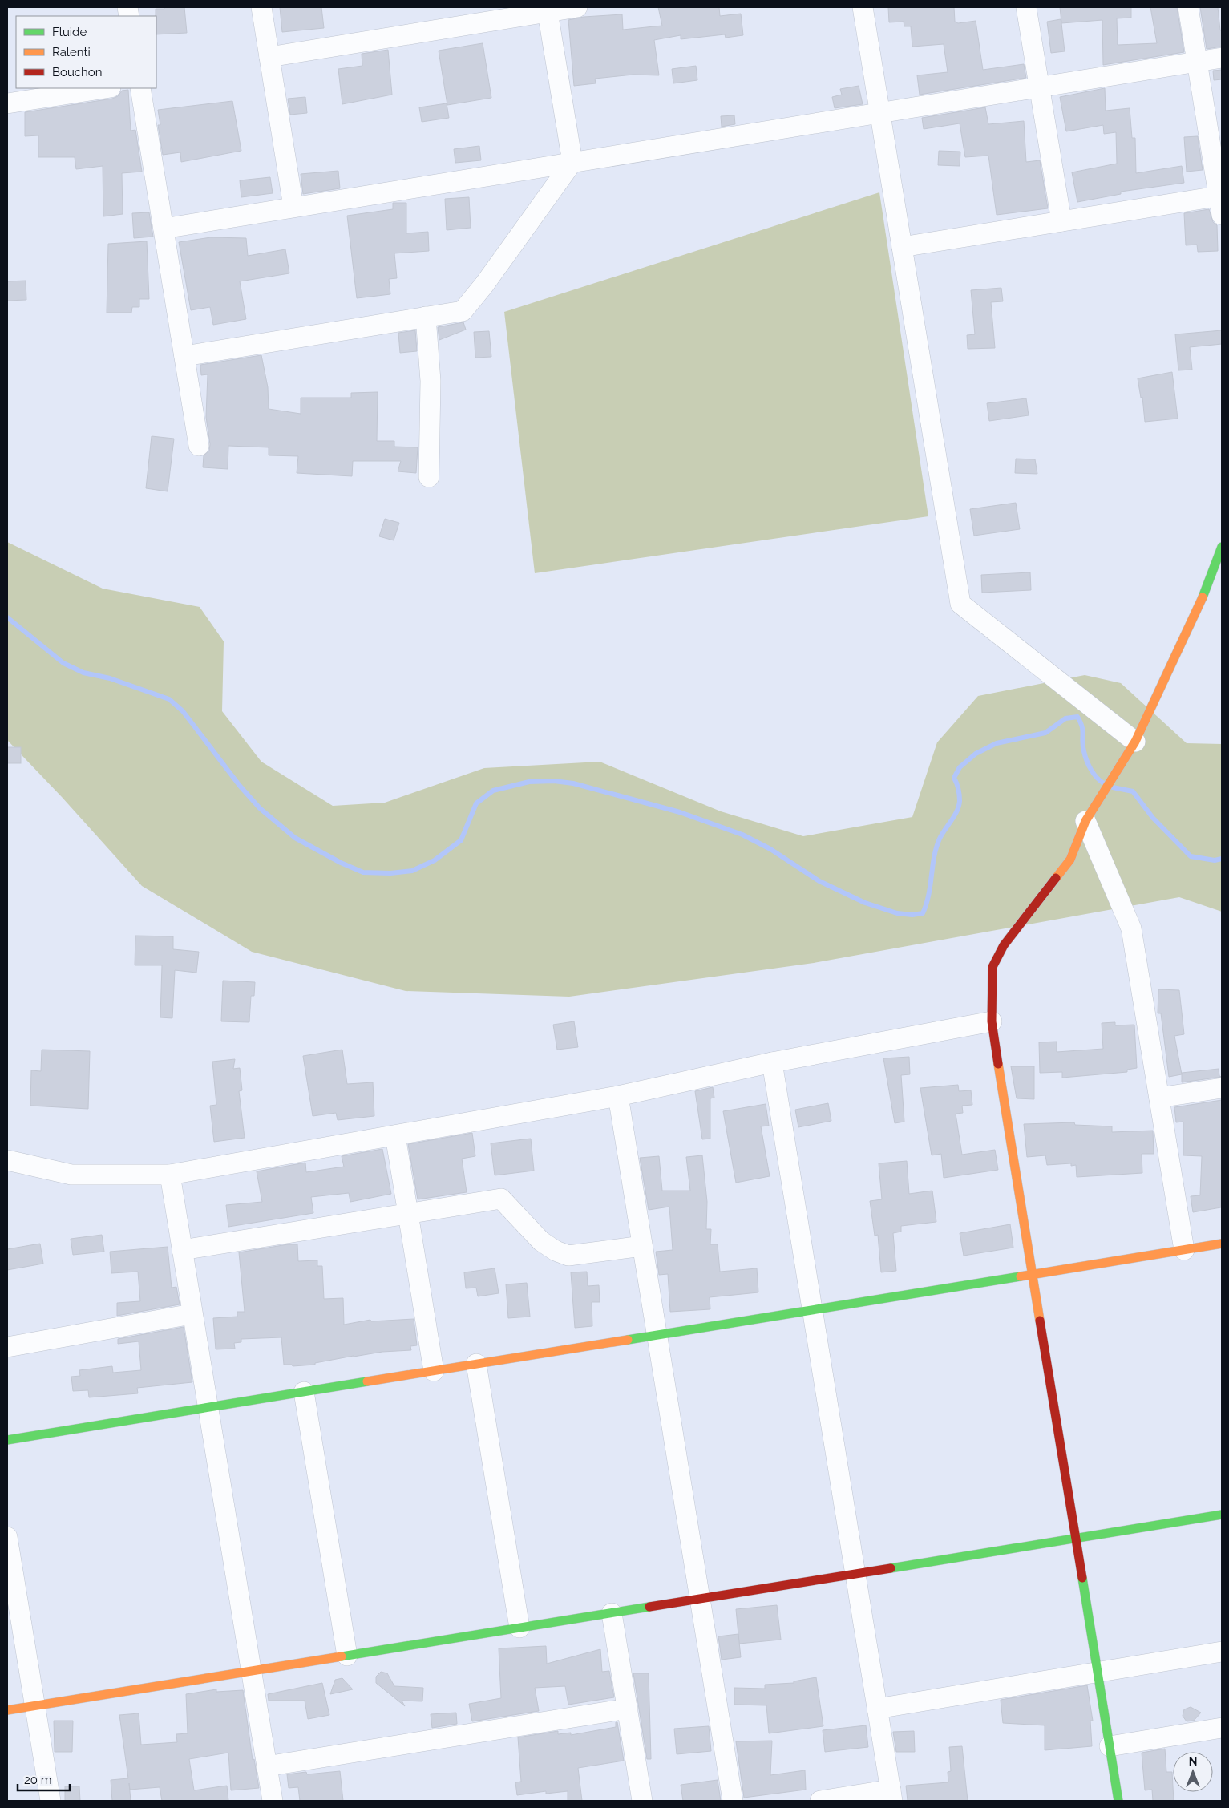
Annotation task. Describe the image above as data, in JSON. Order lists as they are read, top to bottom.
{
  "legend": ["Fluide", "Ralenti", "Bouchon"],
  "scale_bar": "20 m",
  "north": "top"
}
